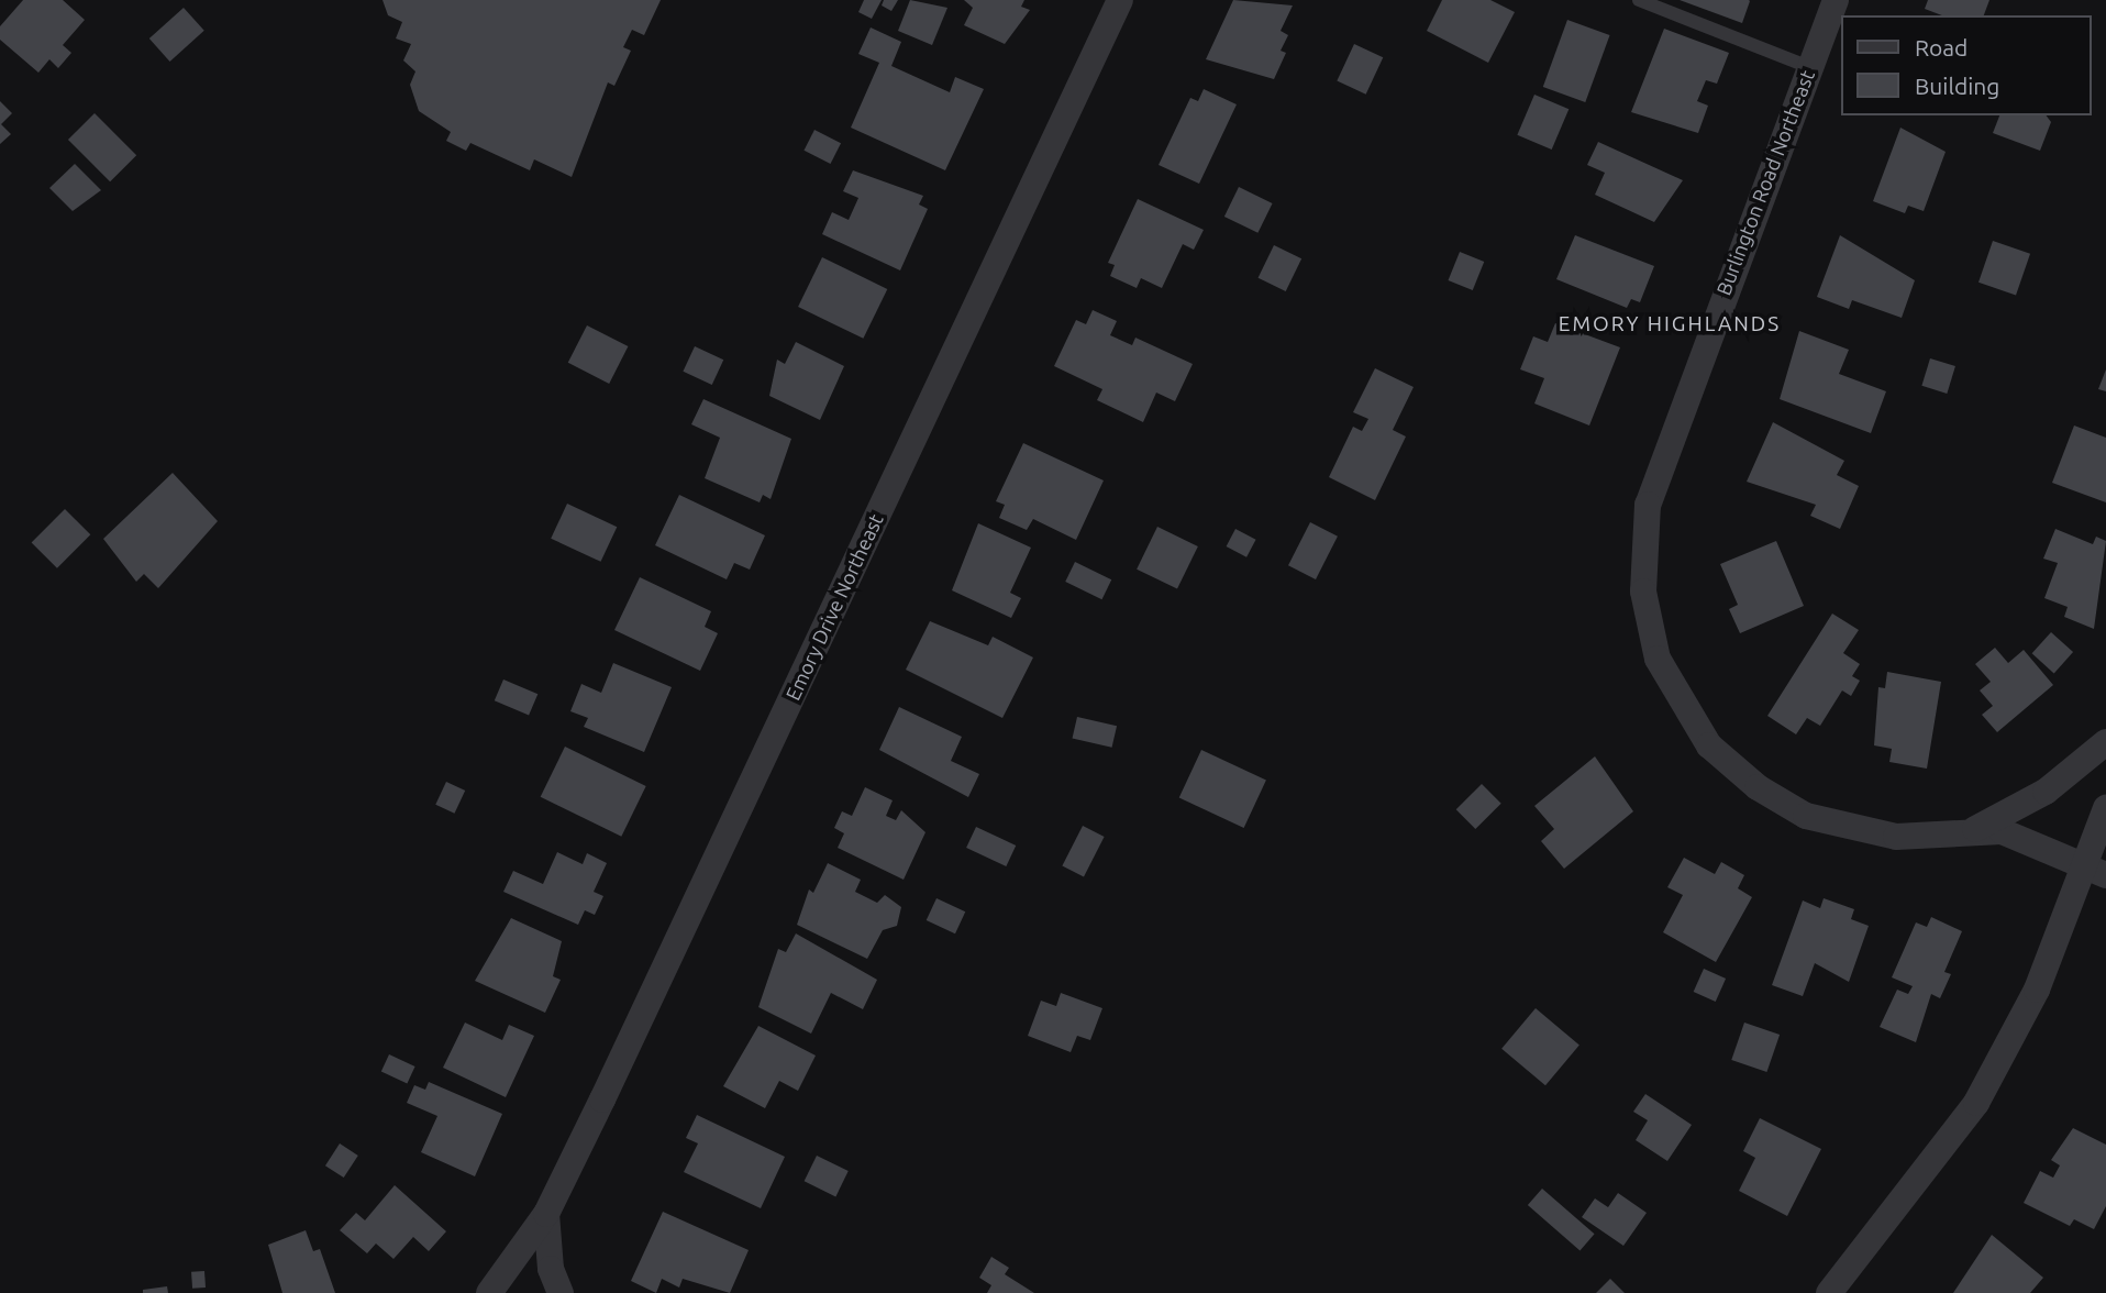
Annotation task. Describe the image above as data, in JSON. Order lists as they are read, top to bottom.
{
  "streets": {
    "street": ["Burlington Road Northeast", "Emory Drive Northeast"]
  },
  "districts": ["EMORY HIGHLANDS"],
  "legend": ["Road", "Building"]
}
